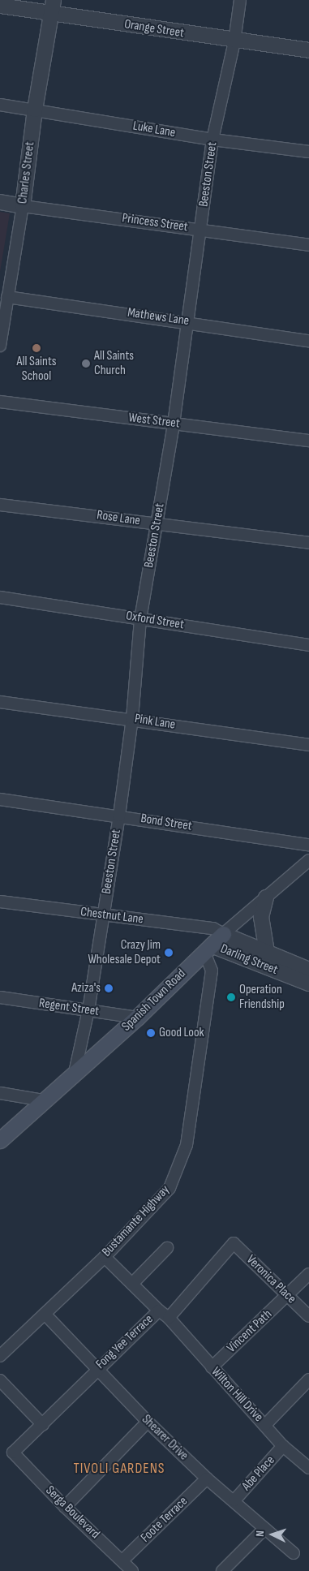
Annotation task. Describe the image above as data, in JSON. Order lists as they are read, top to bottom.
{
  "streets": {
    "main road": ["Spanish Town Road"],
    "street": [
      "Orange Street",
      "Luke Lane",
      "Charles Street",
      "Beeston Street",
      "Princess Street",
      "Mathews Lane",
      "West Street",
      "Rose Lane",
      "Oxford Street",
      "Pink Lane",
      "Bond Street",
      "Chestnut Lane",
      "Darling Street",
      "Regent Street",
      "Bustamante Highway",
      "Veronica Place",
      "Vincent Path",
      "Fong Yee Terrace",
      "Wilton Hill Drive",
      "Shearer Drive",
      "Abe Place",
      "Serga Boulevard",
      "Foote Terrace"
    ]
  },
  "crossings": [
    ["Orange Street", "Charles Street"],
    ["Orange Street", "Beeston Street"],
    ["Luke Lane", "Charles Street"],
    ["Luke Lane", "Beeston Street"],
    ["Charles Street", "Princess Street"],
    ["Charles Street", "Mathews Lane"],
    ["Beeston Street", "Princess Street"],
    ["Beeston Street", "Mathews Lane"],
    ["Beeston Street", "West Street"],
    ["Beeston Street", "Rose Lane"],
    ["Beeston Street", "Oxford Street"],
    ["Beeston Street", "Pink Lane"],
    ["Beeston Street", "Bond Street"],
    ["Beeston Street", "Chestnut Lane"],
    ["Beeston Street", "Spanish Town Road"],
    ["Beeston Street", "Regent Street"],
    ["Chestnut Lane", "Darling Street"],
    ["Chestnut Lane", "Spanish Town Road"],
    ["Darling Street", "Spanish Town Road"],
    ["Darling Street", "Bustamante Highway"],
    ["Spanish Town Road", "Regent Street"],
    ["Spanish Town Road", "Bustamante Highway"],
    ["Bustamante Highway", "Shearer Drive"],
    ["Veronica Place", "Vincent Path"],
    ["Veronica Place", "Fong Yee Terrace"],
    ["Vincent Path", "Wilton Hill Drive"],
    ["Fong Yee Terrace", "Wilton Hill Drive"],
    ["Fong Yee Terrace", "Shearer Drive"],
    ["Fong Yee Terrace", "Serga Boulevard"],
    ["Wilton Hill Drive", "Abe Place"],
    ["Shearer Drive", "Abe Place"],
    ["Shearer Drive", "Foote Terrace"],
    ["Serga Boulevard", "Foote Terrace"]
  ],
  "districts": ["TIVOLI GARDENS"],
  "places": [
    "All Saints School",
    "All Saints Church",
    "Crazy Jim Wholesale Depot",
    "Aziza's",
    "Operation Friendship",
    "Good Look"
  ],
  "north": "left"
}
